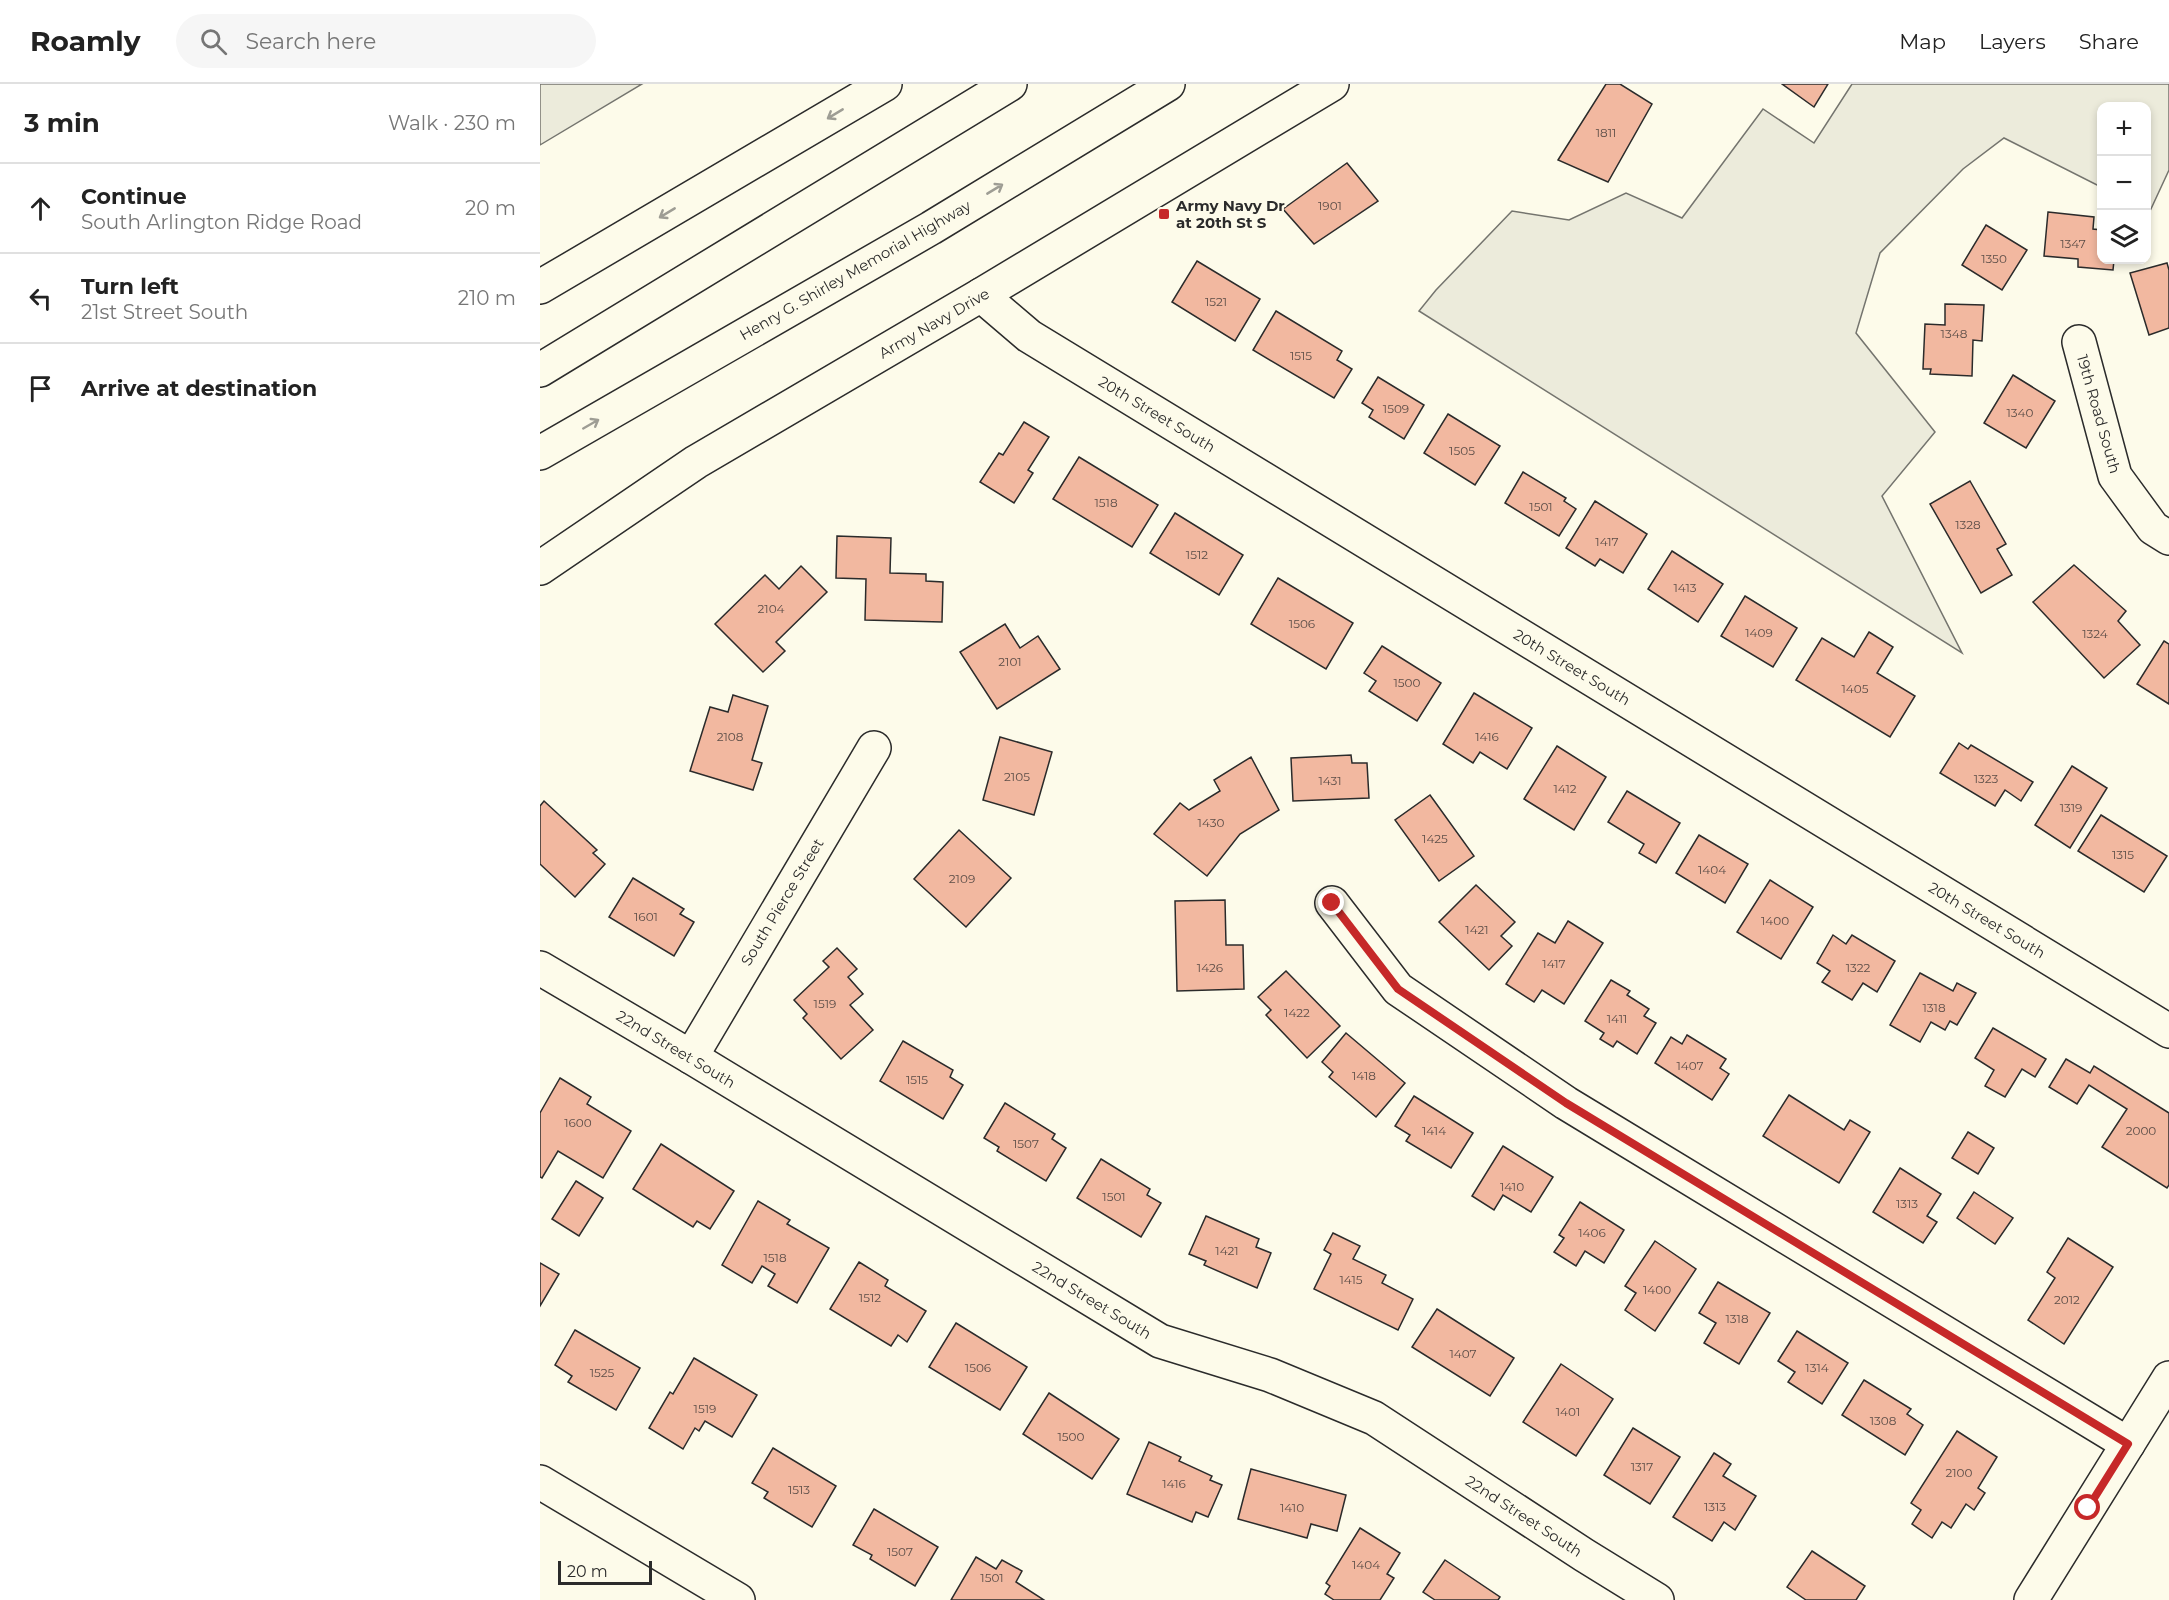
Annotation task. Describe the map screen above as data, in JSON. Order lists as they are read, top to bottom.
{
  "streets": {
    "main road": [
      "Henry G. Shirley Memorial Highway",
      "Army Navy Drive",
      "20th Street South",
      "19th Road South",
      "South Pierce Street",
      "22nd Street South"
    ]
  },
  "crossings": [
    ["Army Navy Drive", "20th Street South"],
    ["South Pierce Street", "22nd Street South"]
  ],
  "places": {
    "transit": ["Army Navy Dr at 20th St S"]
  },
  "house_numbers": [
    "1811",
    "1901",
    "1347",
    "1350",
    "1521",
    "1348",
    "1515",
    "1509",
    "1340",
    "1505",
    "1518",
    "1501",
    "1328",
    "1417",
    "1512",
    "1413",
    "2104",
    "1506",
    "1409",
    "1324",
    "2101",
    "1500",
    "1405",
    "2108",
    "1416",
    "2105",
    "1323",
    "1431",
    "1412",
    "1319",
    "1430",
    "1425",
    "1315",
    "1404",
    "2109",
    "1601",
    "1400",
    "1421",
    "1417",
    "1426",
    "1322",
    "1519",
    "1318",
    "1422",
    "1411",
    "1407",
    "1418",
    "1515",
    "1600",
    "1414",
    "2000",
    "1507",
    "1410",
    "1501",
    "1313",
    "1406",
    "1421",
    "1518",
    "1415",
    "1400",
    "1512",
    "2012",
    "1318",
    "1407",
    "1506",
    "1314",
    "1525",
    "1519",
    "1401",
    "1308",
    "1500",
    "1317",
    "2100",
    "1416",
    "1513",
    "1313",
    "1410",
    "1507",
    "1404",
    "1501"
  ],
  "scale_bar": "20 m",
  "page": {
    "header": "Roamly",
    "search": "Search here",
    "nav": ["Map", "Layers", "Share"],
    "heading": ["3 min", "Walk · 230 m"],
    "map_buttons": ["+", "−"],
    "list": [
      ["Continue", "South Arlington Ridge Road", "20 m"],
      ["Turn left", "21st Street South", "210 m"],
      "Arrive at destination"
    ],
    "scale": "20 m"
  }
}
